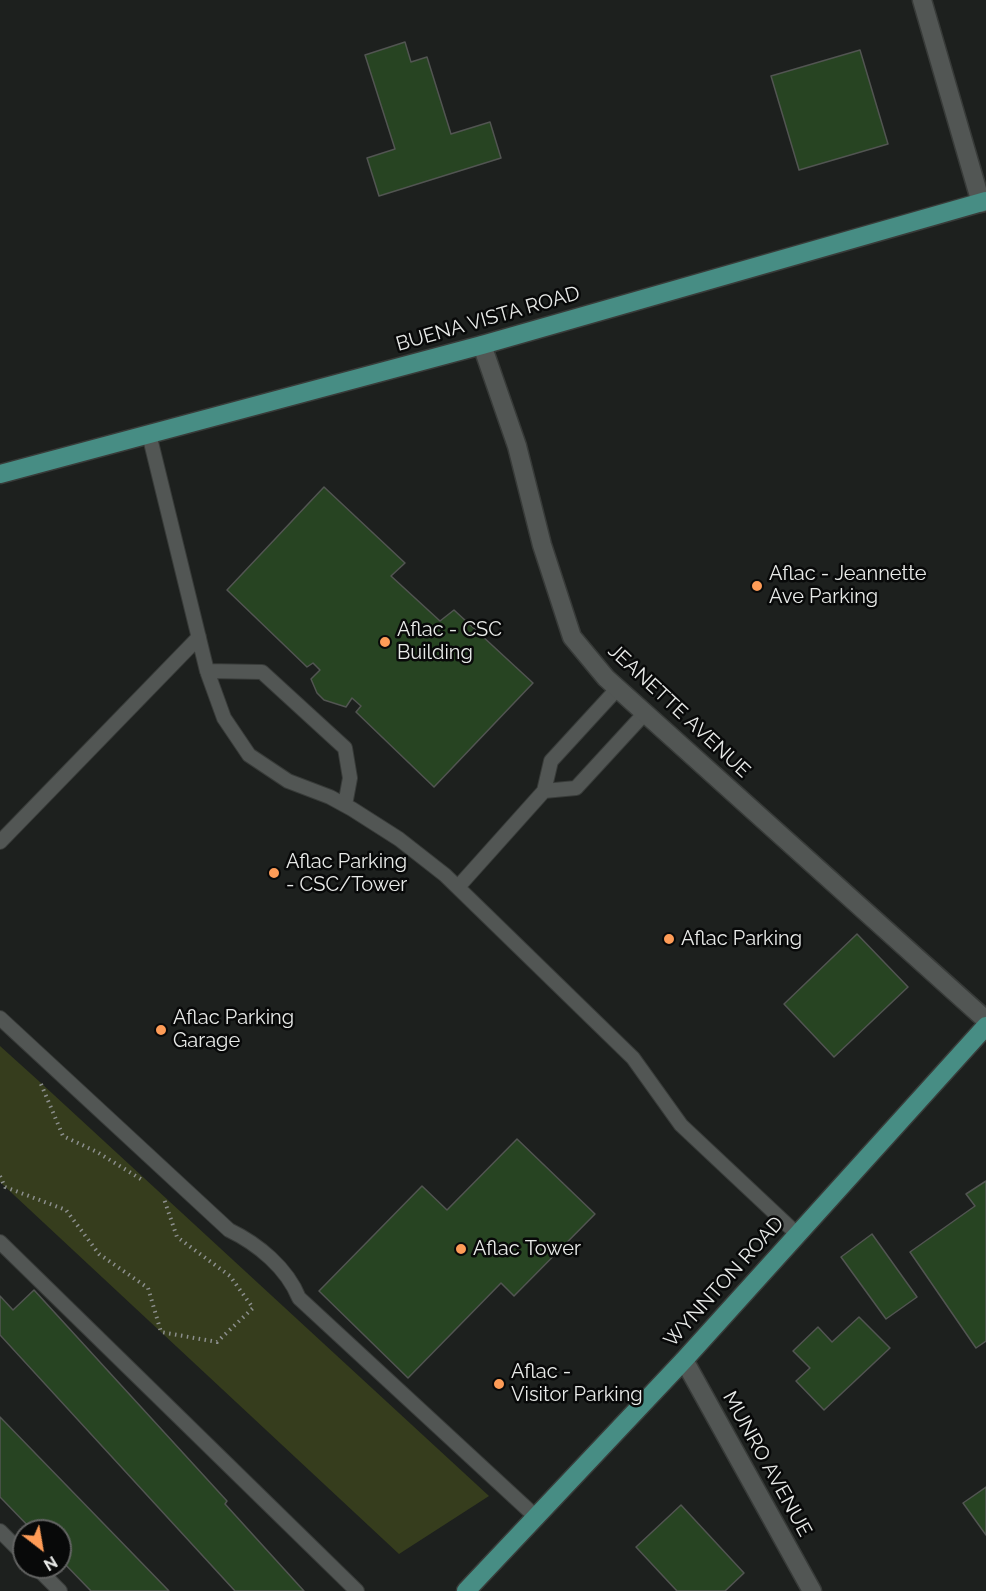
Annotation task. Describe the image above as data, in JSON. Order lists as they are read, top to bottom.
{
  "streets": {
    "main road": ["BUENA VISTA ROAD", "WYNNTON ROAD"],
    "street": ["JEANETTE AVENUE", "MUNRO AVENUE"]
  },
  "crossings": [
    ["BUENA VISTA ROAD", "JEANETTE AVENUE"],
    ["WYNNTON ROAD", "MUNRO AVENUE"]
  ],
  "places": [
    "Aflac - Jeannette Ave Parking",
    "Aflac - CSC Building",
    "Aflac Parking - CSC/Tower",
    "Aflac Parking",
    "Aflac Parking Garage",
    "Aflac Tower",
    "Aflac - Visitor Parking"
  ],
  "north": "bottom right"
}
